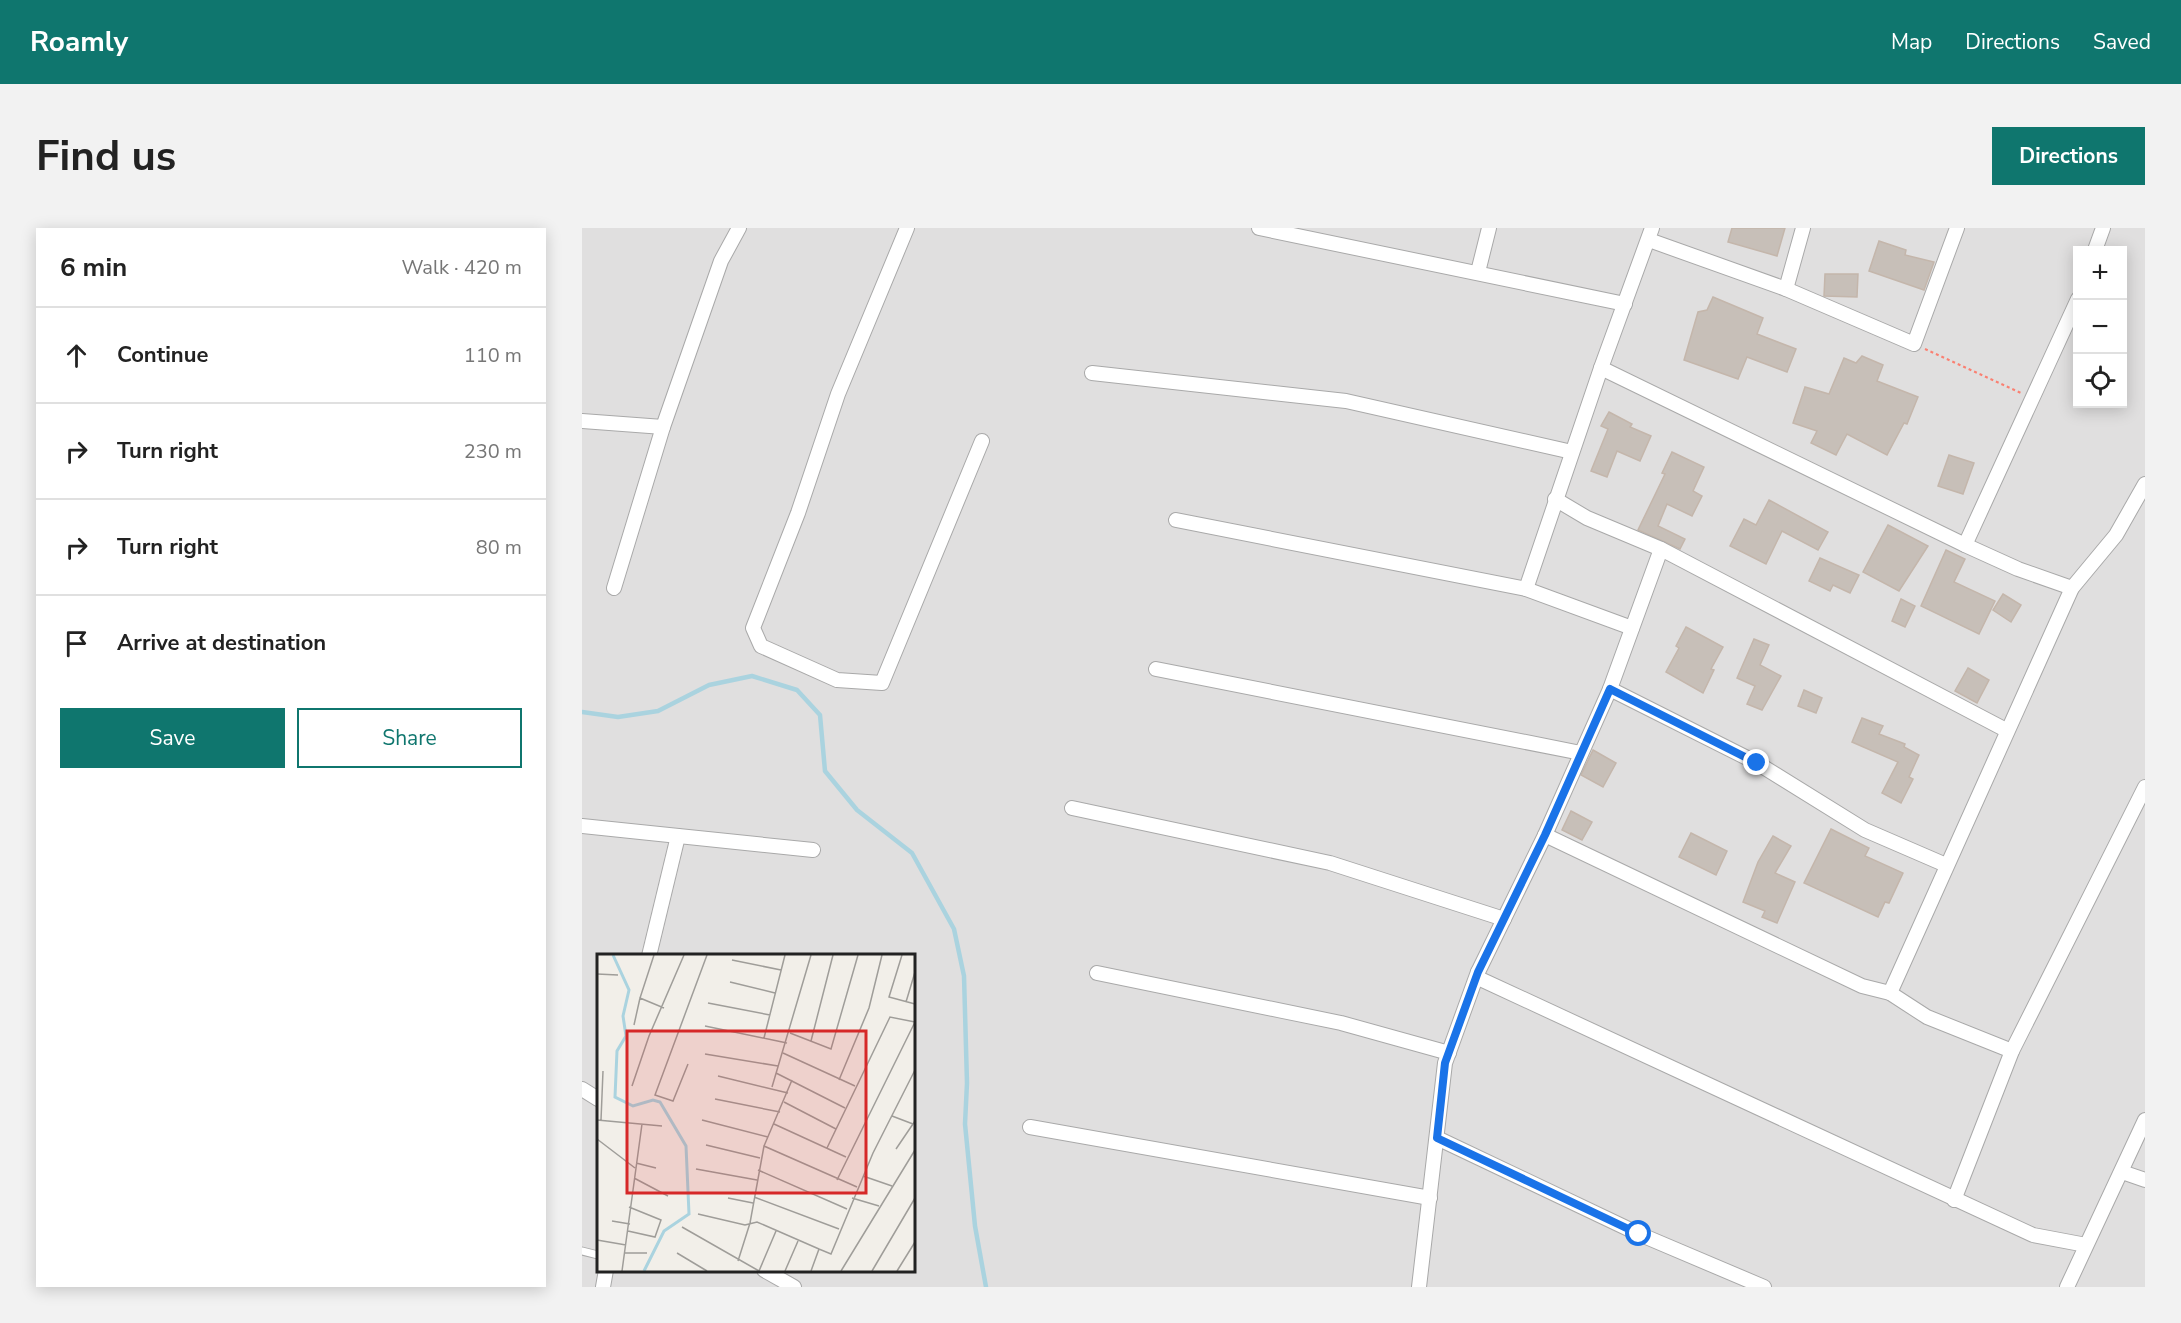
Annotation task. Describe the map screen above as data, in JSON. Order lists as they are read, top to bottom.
{
  "page": {
    "header": "Roamly",
    "nav": ["Map", "Directions", "Saved"],
    "buttons": [
      "Directions",
      ["Save", "Share"]
    ],
    "title": "Find us",
    "heading": ["6 min", "Walk · 420 m"],
    "map_buttons": ["+", "−"],
    "list": [
      ["Continue", "110 m"],
      ["Turn right", "230 m"],
      ["Turn right", "80 m"],
      "Arrive at destination"
    ]
  }
}
